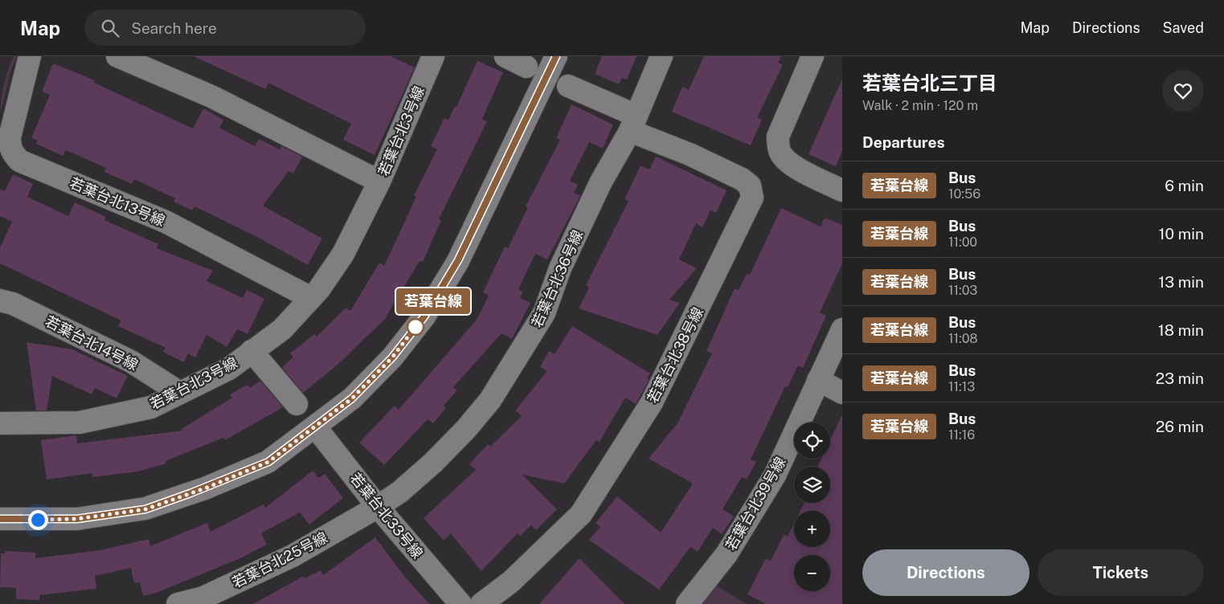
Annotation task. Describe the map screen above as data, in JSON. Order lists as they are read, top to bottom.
{
  "streets": {
    "street": [
      "若葉台北3号線",
      "若葉台北13号線",
      "若葉台北36号線",
      "若葉台北14号線",
      "若葉台北38号線",
      "若葉台北39号線",
      "若葉台北33号線",
      "若葉台北25号線"
    ]
  },
  "crossings": [
    ["若葉台北3号線", "若葉台北13号線"],
    ["若葉台北3号線", "若葉台北14号線"],
    ["若葉台北36号線", "若葉台北38号線"],
    ["若葉台北36号線", "若葉台北33号線"],
    ["若葉台北36号線", "若葉台北25号線"],
    ["若葉台北33号線", "若葉台北25号線"]
  ],
  "lines": ["bus line 若葉台線"],
  "page": {
    "header": "Map",
    "search": "Search here",
    "nav": ["Map", "Directions", "Saved"],
    "on_map": "若葉台線",
    "heading": [
      ["若葉台北三丁目", "Walk · 2 min · 120 m"],
      "Departures"
    ],
    "list": [
      {
        "mark": "若葉台線",
        "name": "Bus",
        "note": "10:56",
        "value": "6 min"
      },
      {
        "mark": "若葉台線",
        "name": "Bus",
        "note": "11:00",
        "value": "10 min"
      },
      {
        "mark": "若葉台線",
        "name": "Bus",
        "note": "11:03",
        "value": "13 min"
      },
      {
        "mark": "若葉台線",
        "name": "Bus",
        "note": "11:08",
        "value": "18 min"
      },
      {
        "mark": "若葉台線",
        "name": "Bus",
        "note": "11:13",
        "value": "23 min"
      },
      {
        "mark": "若葉台線",
        "name": "Bus",
        "note": "11:16",
        "value": "26 min"
      }
    ],
    "map_buttons": ["+", "−"],
    "buttons": ["Directions", "Tickets"]
  }
}
